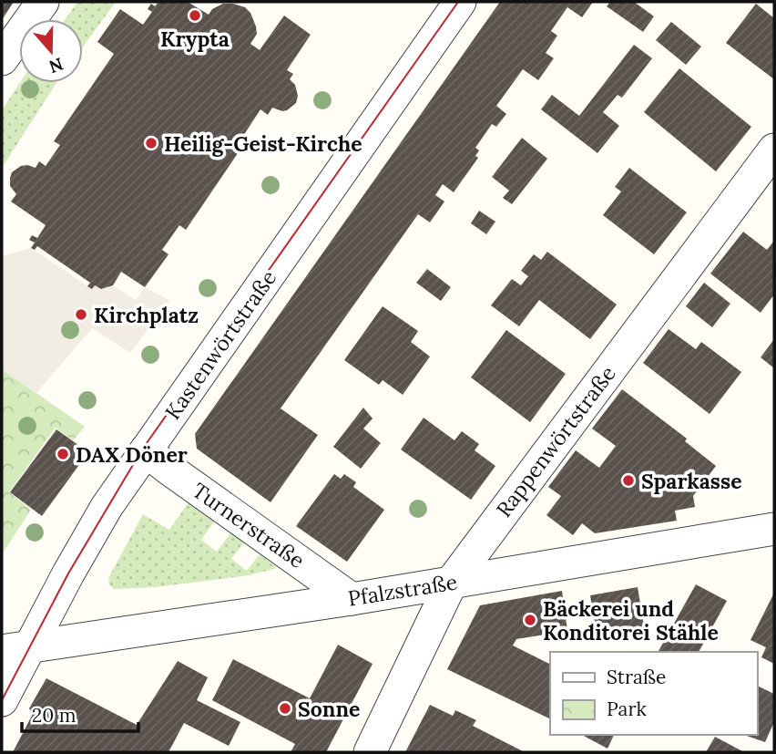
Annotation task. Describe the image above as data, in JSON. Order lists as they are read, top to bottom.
{
  "streets": {
    "street": [
      "Kastenwörtstraße",
      "Rappenwörtstraße",
      "Turnerstraße",
      "Pfalzstraße"
    ]
  },
  "crossings": [
    ["Kastenwörtstraße", "Turnerstraße"],
    ["Kastenwörtstraße", "Pfalzstraße"],
    ["Rappenwörtstraße", "Pfalzstraße"],
    ["Turnerstraße", "Pfalzstraße"]
  ],
  "places": [
    "Krypta",
    "Heilig-Geist-Kirche",
    "Kirchplatz",
    "DAX Döner",
    "Sparkasse",
    "Bäckerei und Konditorei Stähle",
    "Sonne"
  ],
  "legend": ["Straße", "Park"],
  "scale_bar": "20 m",
  "north": "bottom"
}
